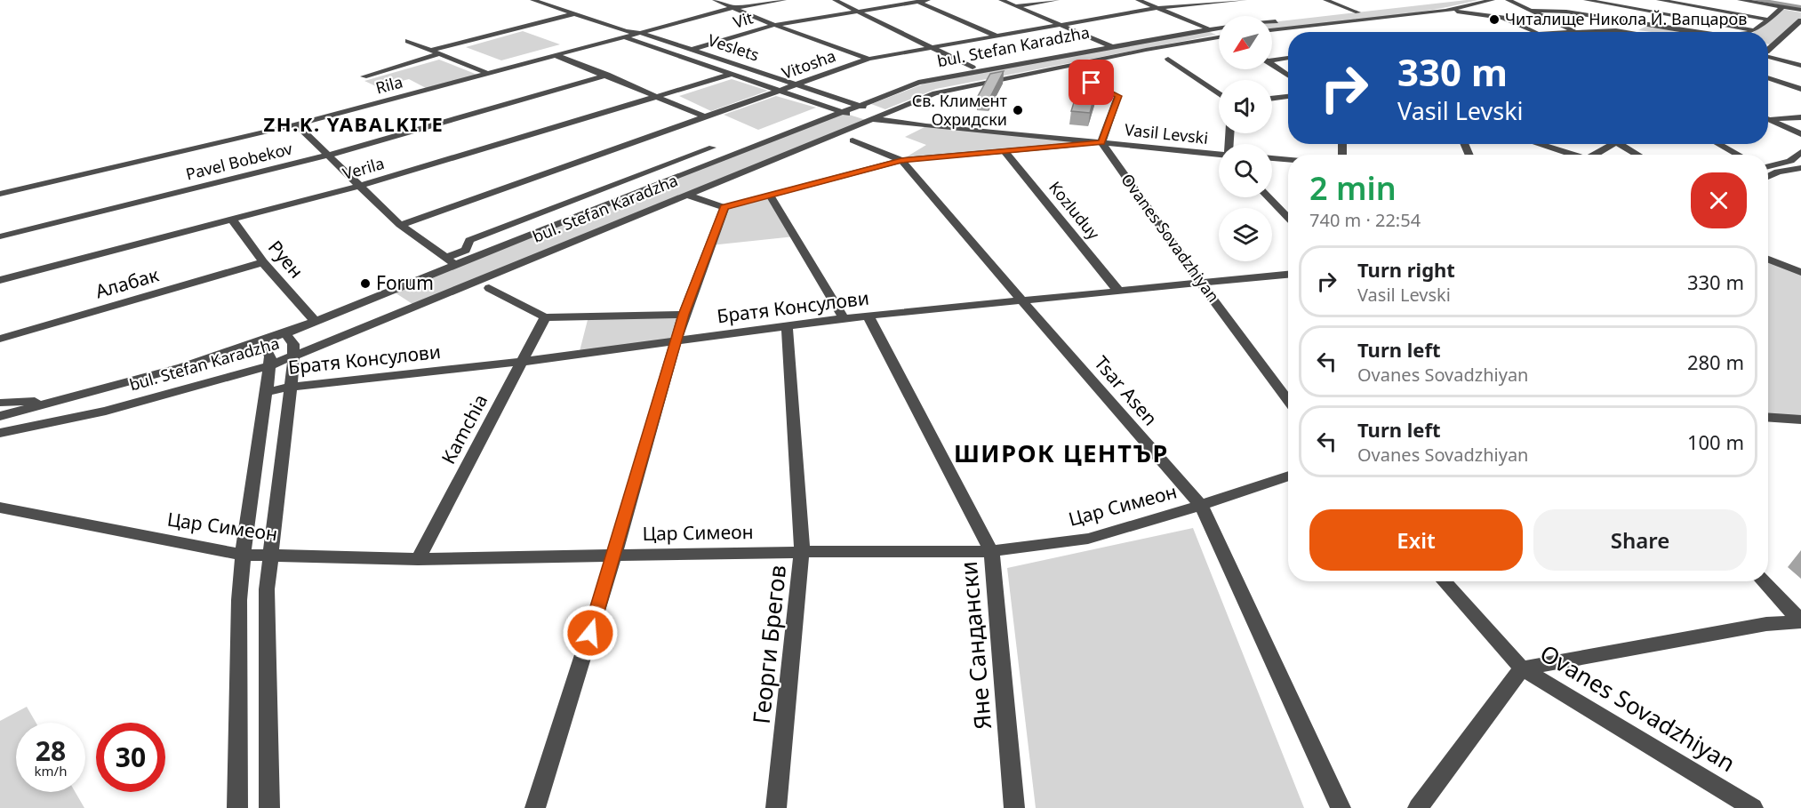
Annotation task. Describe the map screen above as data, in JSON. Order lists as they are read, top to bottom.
{
  "streets": {
    "street": [
      "Vit",
      "bul. Stefan Karadzha",
      "Veslets",
      "Vitosha",
      "Rila",
      "Vasil Levski",
      "Pavel Bobekov",
      "Verila",
      "Kozluduy",
      "Ovanes Sovadzhiyan",
      "Руен",
      "Алабак",
      "Братя Консулови",
      "Tsar Asen",
      "Kamchia",
      "Цар Симеон",
      "Георги Брегов",
      "Яне Сандански"
    ]
  },
  "crossings": [
    ["Vit", "Veslets"],
    ["bul. Stefan Karadzha", "Veslets"],
    ["bul. Stefan Karadzha", "Vasil Levski"],
    ["bul. Stefan Karadzha", "Руен"],
    ["Veslets", "Vitosha"],
    ["Veslets", "Rila"],
    ["Veslets", "Vasil Levski"],
    ["Veslets", "Verila"],
    ["Vasil Levski", "Kozluduy"],
    ["Vasil Levski", "Ovanes Sovadzhiyan"],
    ["Vasil Levski", "Tsar Asen"],
    ["Verila", "Руен"],
    ["Kozluduy", "Братя Консулови"],
    ["Ovanes Sovadzhiyan", "Братя Консулови"],
    ["Руен", "Алабак"],
    ["Братя Консулови", "Tsar Asen"],
    ["Братя Консулови", "Kamchia"],
    ["Братя Консулови", "Георги Брегов"],
    ["Братя Консулови", "Яне Сандански"],
    ["Tsar Asen", "Цар Симеон"],
    ["Kamchia", "Цар Симеон"],
    ["Цар Симеон", "Георги Брегов"],
    ["Цар Симеон", "Яне Сандански"]
  ],
  "districts": ["ZH.K. YABALKITE", "ШИРОК ЦЕНТЪР"],
  "places": ["Читалище Никола Й. Вапцаров", "Св. Климент Охридски", "Forum"],
  "north": "bottom left",
  "page": {
    "turn": ["330 m", "Vasil Levski"],
    "heading": ["2 min", "740 m · 22:54"],
    "list": [
      {
        "name": "Turn right",
        "note": "Vasil Levski",
        "value": "330 m"
      },
      {
        "name": "Turn left",
        "note": "Ovanes Sovadzhiyan",
        "value": "280 m"
      },
      {
        "name": "Turn left",
        "note": "Ovanes Sovadzhiyan",
        "value": "100 m"
      }
    ],
    "buttons": ["Exit", "Share"],
    "speed": "28 km/h",
    "limit": "30"
  }
}
